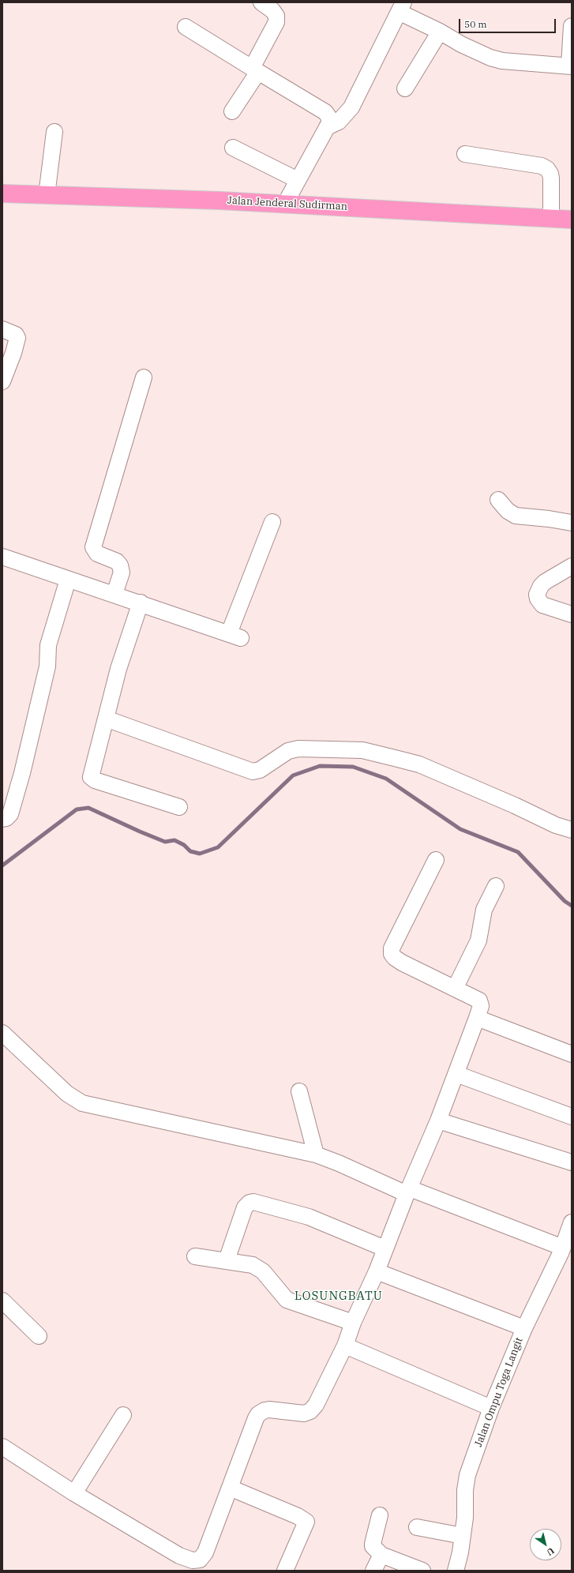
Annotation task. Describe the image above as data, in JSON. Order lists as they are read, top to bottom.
{
  "streets": {
    "highway": ["Jalan Jenderal Sudirman"],
    "street": ["Jalan Ompu Toga Langit"]
  },
  "districts": ["LOSUNGBATU"],
  "scale_bar": "50 m",
  "north": "bottom right"
}
